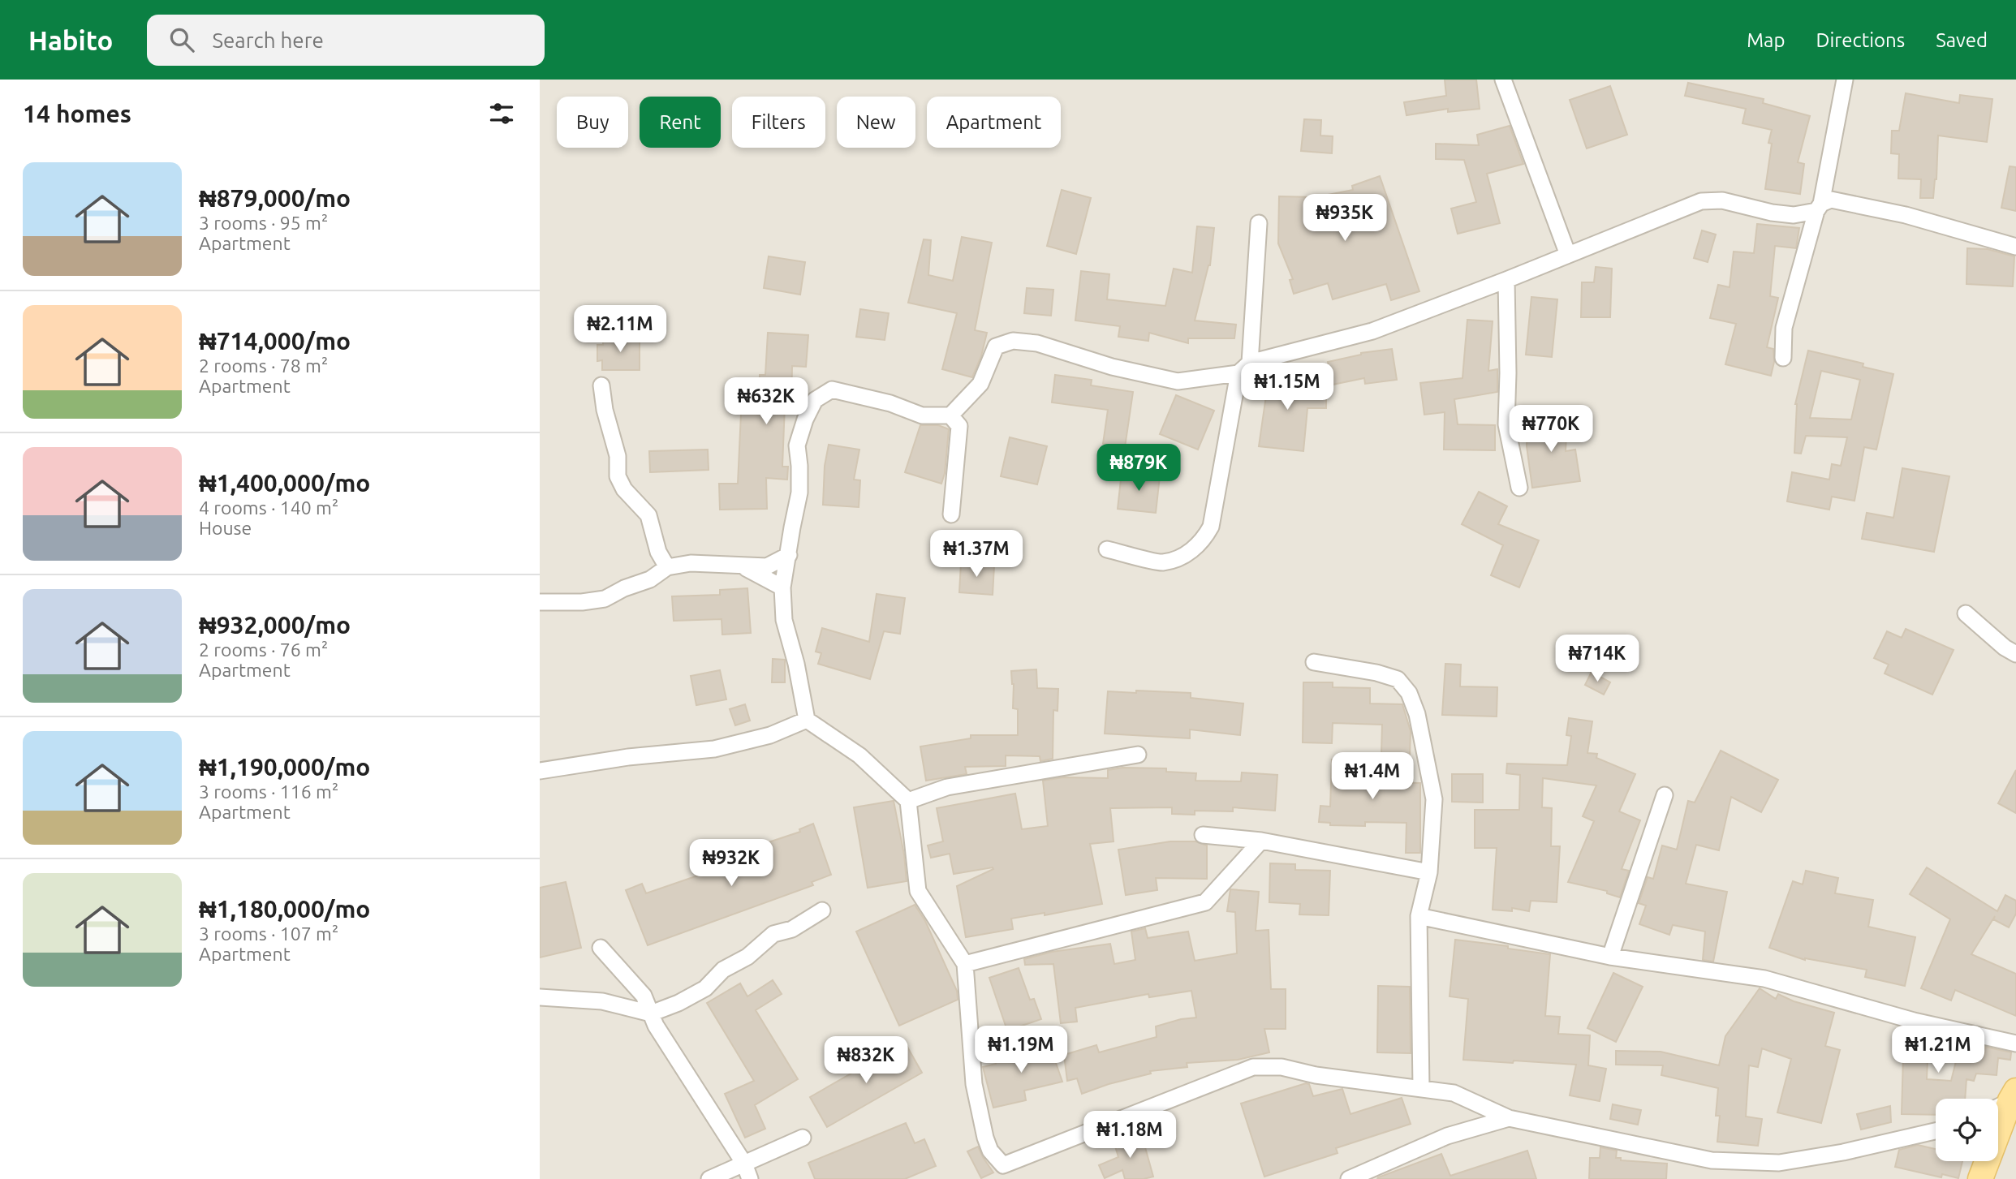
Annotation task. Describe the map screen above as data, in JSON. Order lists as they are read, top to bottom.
{
  "page": {
    "header": "Habito",
    "search": "Search here",
    "nav": ["Map", "Directions", "Saved"],
    "heading": "14 homes",
    "chip": [
      "Buy",
      "Rent",
      "Filters",
      "New",
      "Apartment"
    ],
    "list": [
      {
        "name": "₦879,000/mo",
        "note": "3 rooms · 95 m² · Apartment"
      },
      {
        "name": "₦714,000/mo",
        "note": "2 rooms · 78 m² · Apartment"
      },
      {
        "name": "₦1,400,000/mo",
        "note": "4 rooms · 140 m² · House"
      },
      {
        "name": "₦932,000/mo",
        "note": "2 rooms · 76 m² · Apartment"
      },
      {
        "name": "₦1,190,000/mo",
        "note": "3 rooms · 116 m² · Apartment"
      },
      {
        "name": "₦1,180,000/mo",
        "note": "3 rooms · 107 m² · Apartment"
      }
    ],
    "price": [
      "₦935K",
      "₦2.11M",
      "₦1.15M",
      "₦632K",
      "₦770K",
      "₦879K",
      "₦1.37M",
      "₦714K",
      "₦1.4M",
      "₦932K",
      "₦1.19M",
      "₦1.21M",
      "₦832K",
      "₦1.18M"
    ]
  }
}
